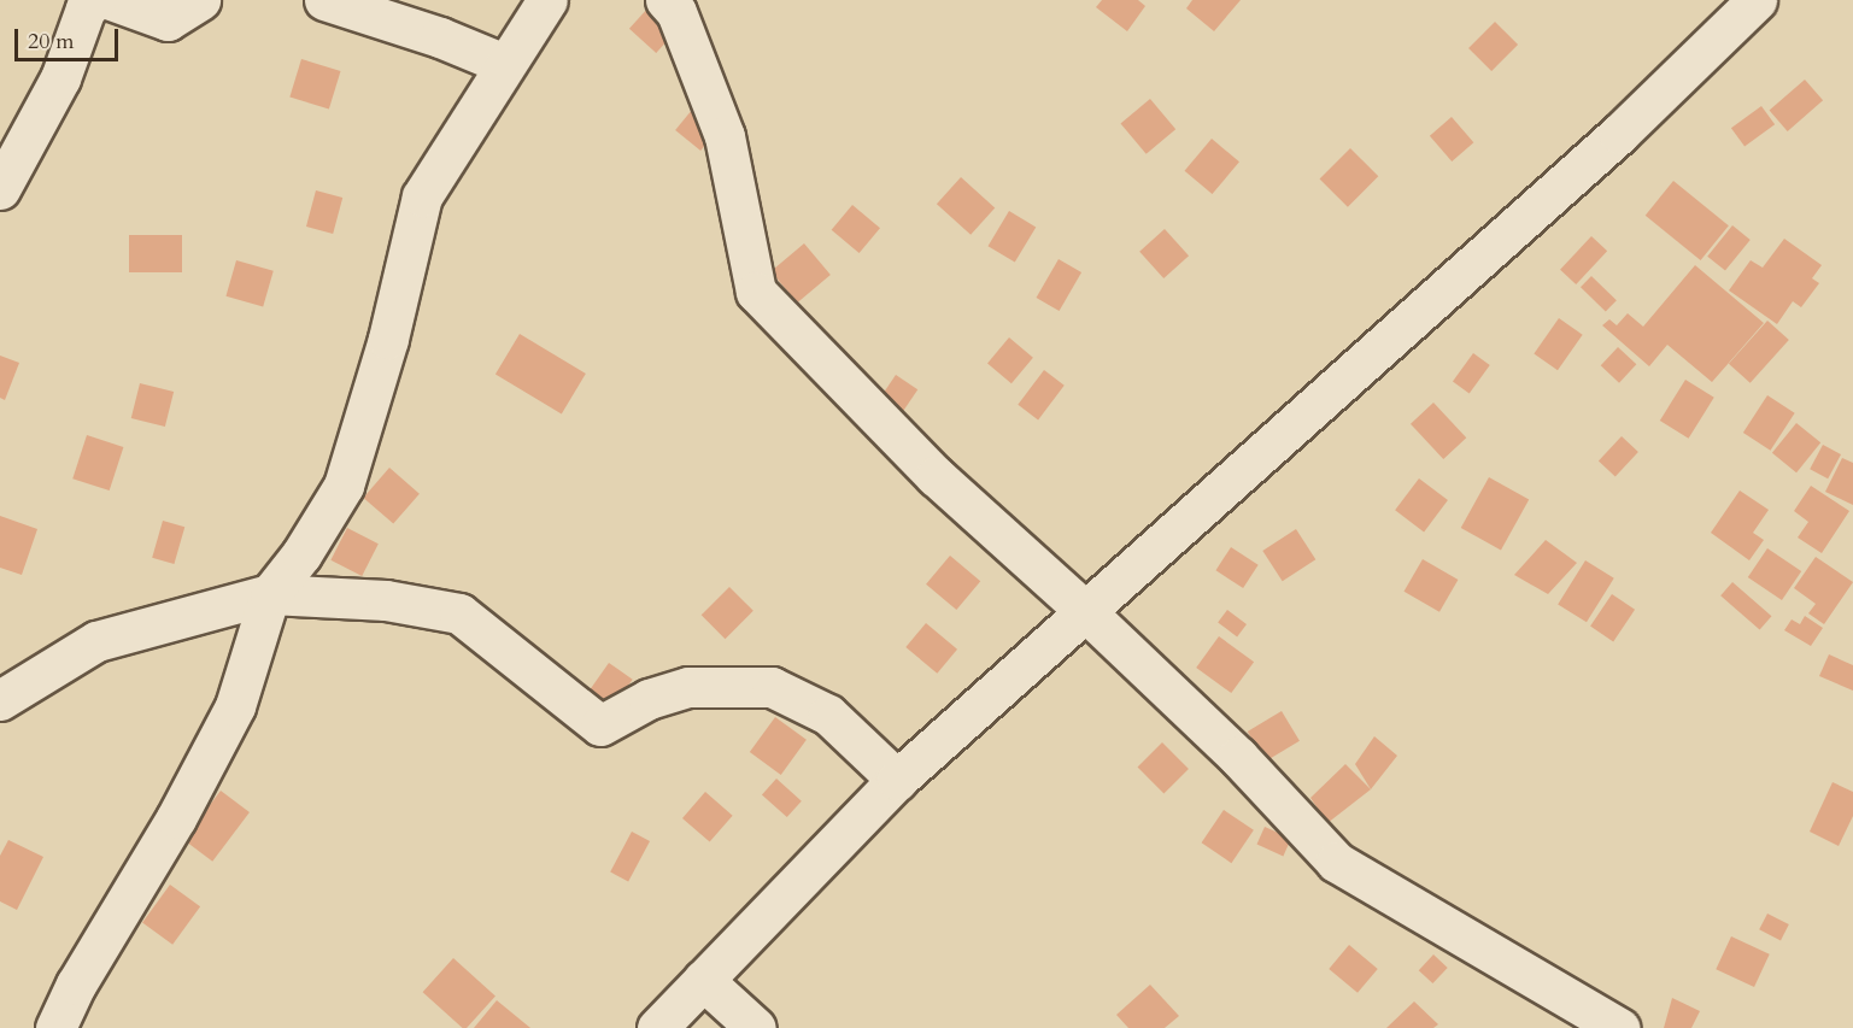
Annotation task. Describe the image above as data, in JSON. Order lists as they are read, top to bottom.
{
  "scale_bar": "20 m"
}
